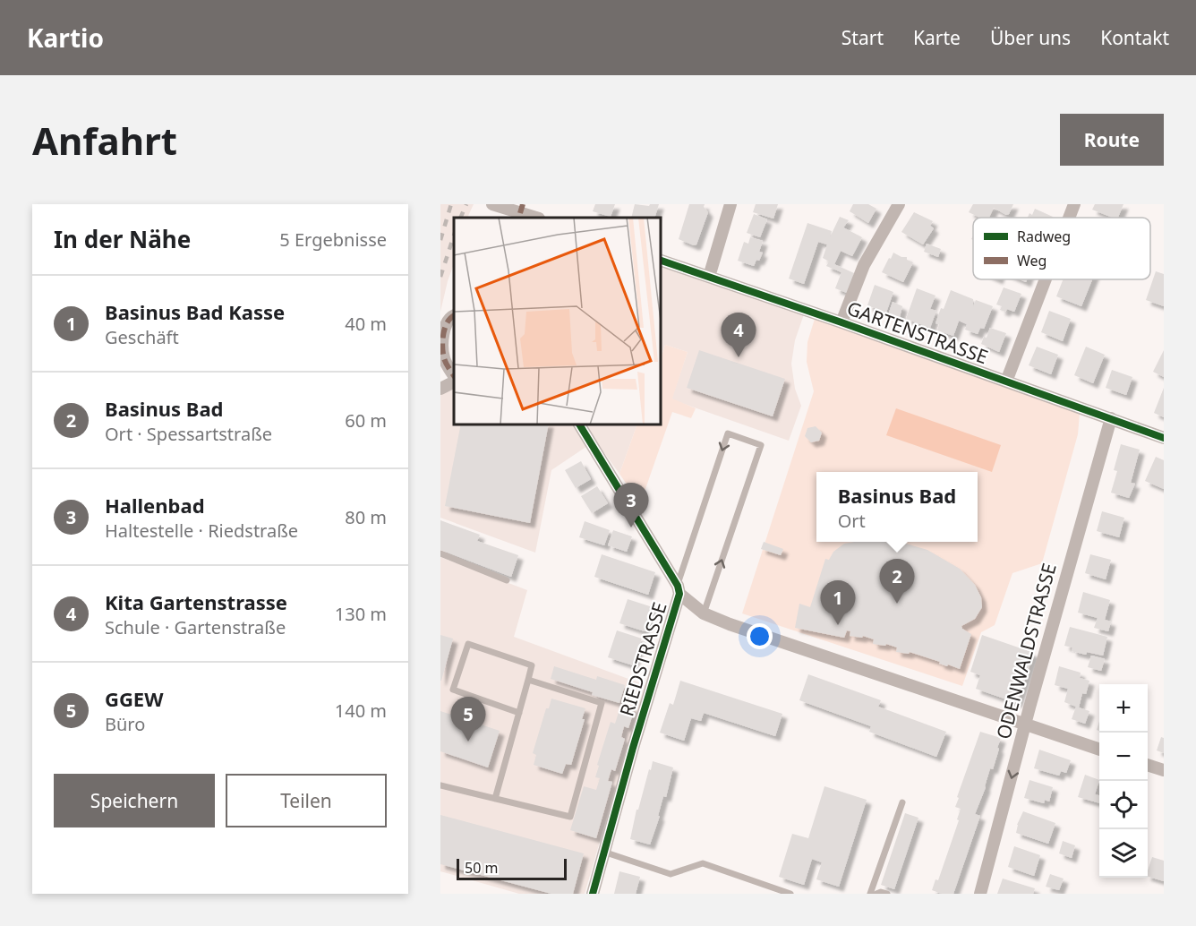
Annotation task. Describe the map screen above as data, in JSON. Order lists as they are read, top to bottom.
{
  "streets": {
    "street": ["GARTENSTRASSE", "ODENWALDSTRASSE", "RIEDSTRASSE"]
  },
  "crossings": [
    ["GARTENSTRASSE", "ODENWALDSTRASSE"]
  ],
  "one_way": ["ODENWALDSTRASSE"],
  "legend": ["Radweg", "Weg"],
  "scale_bar": "50 m",
  "page": {
    "header": "Kartio",
    "nav": [
      "Start",
      "Karte",
      "Über uns",
      "Kontakt"
    ],
    "buttons": [
      "Route",
      ["Speichern", "Teilen"]
    ],
    "title": "Anfahrt",
    "heading": ["In der Nähe", "5 Ergebnisse"],
    "list": [
      {
        "mark": "1",
        "name": "Basinus Bad Kasse",
        "note": "Geschäft",
        "value": "40 m"
      },
      {
        "mark": "2",
        "name": "Basinus Bad",
        "note": "Ort · Spessartstraße",
        "value": "60 m"
      },
      {
        "mark": "3",
        "name": "Hallenbad",
        "note": "Haltestelle · Riedstraße",
        "value": "80 m"
      },
      {
        "mark": "4",
        "name": "Kita Gartenstrasse",
        "note": "Schule · Gartenstraße",
        "value": "130 m"
      },
      {
        "mark": "5",
        "name": "GGEW",
        "note": "Büro",
        "value": "140 m"
      }
    ],
    "pins": [
      "4",
      "3",
      "2",
      "1",
      "5"
    ],
    "popup": ["Basinus Bad", "Ort"],
    "map_buttons": ["+", "−"],
    "scale": "50 m"
  }
}
